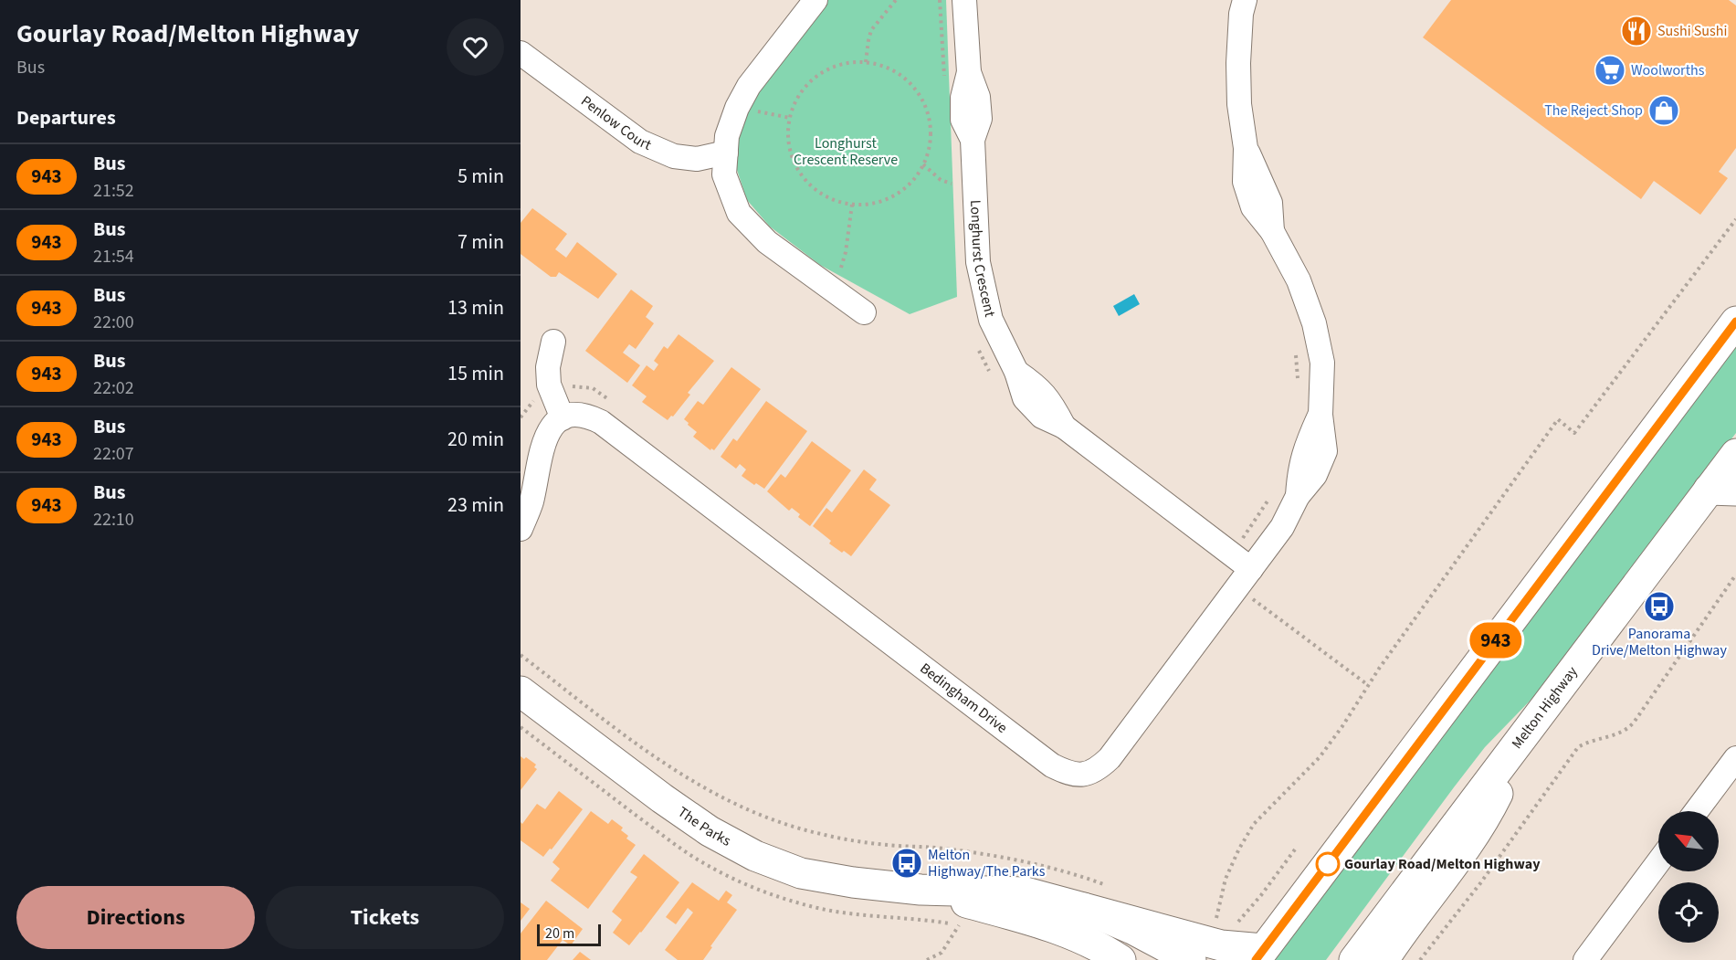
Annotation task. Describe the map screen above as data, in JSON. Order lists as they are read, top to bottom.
{
  "streets": {
    "main road": ["Melton Highway", "The Parks"],
    "street": ["Penlow Court", "Longhurst Crescent", "Bedingham Drive"]
  },
  "crossings": [
    ["Longhurst Crescent", "Bedingham Drive"]
  ],
  "parks": ["Longhurst Crescent Reserve"],
  "places": {
    "restaurant": ["Sushi Sushi"],
    "supermarket": ["Woolworths"],
    "shop": ["The Reject Shop"],
    "bus stop": ["Panorama Drive/Melton Highway", "Melton Highway/The Parks"],
    "other": ["Gourlay Road/Melton Highway"]
  },
  "lines": ["bus line 943"],
  "scale_bar": "20 m",
  "north": "top left",
  "page": {
    "heading": [
      ["Gourlay Road/Melton Highway", "Bus"],
      "Departures"
    ],
    "on_map": "943",
    "list": [
      {
        "mark": "943",
        "name": "Bus",
        "note": "21:52",
        "value": "5 min"
      },
      {
        "mark": "943",
        "name": "Bus",
        "note": "21:54",
        "value": "7 min"
      },
      {
        "mark": "943",
        "name": "Bus",
        "note": "22:00",
        "value": "13 min"
      },
      {
        "mark": "943",
        "name": "Bus",
        "note": "22:02",
        "value": "15 min"
      },
      {
        "mark": "943",
        "name": "Bus",
        "note": "22:07",
        "value": "20 min"
      },
      {
        "mark": "943",
        "name": "Bus",
        "note": "22:10",
        "value": "23 min"
      }
    ],
    "buttons": ["Directions", "Tickets"],
    "scale": "20 m"
  }
}
